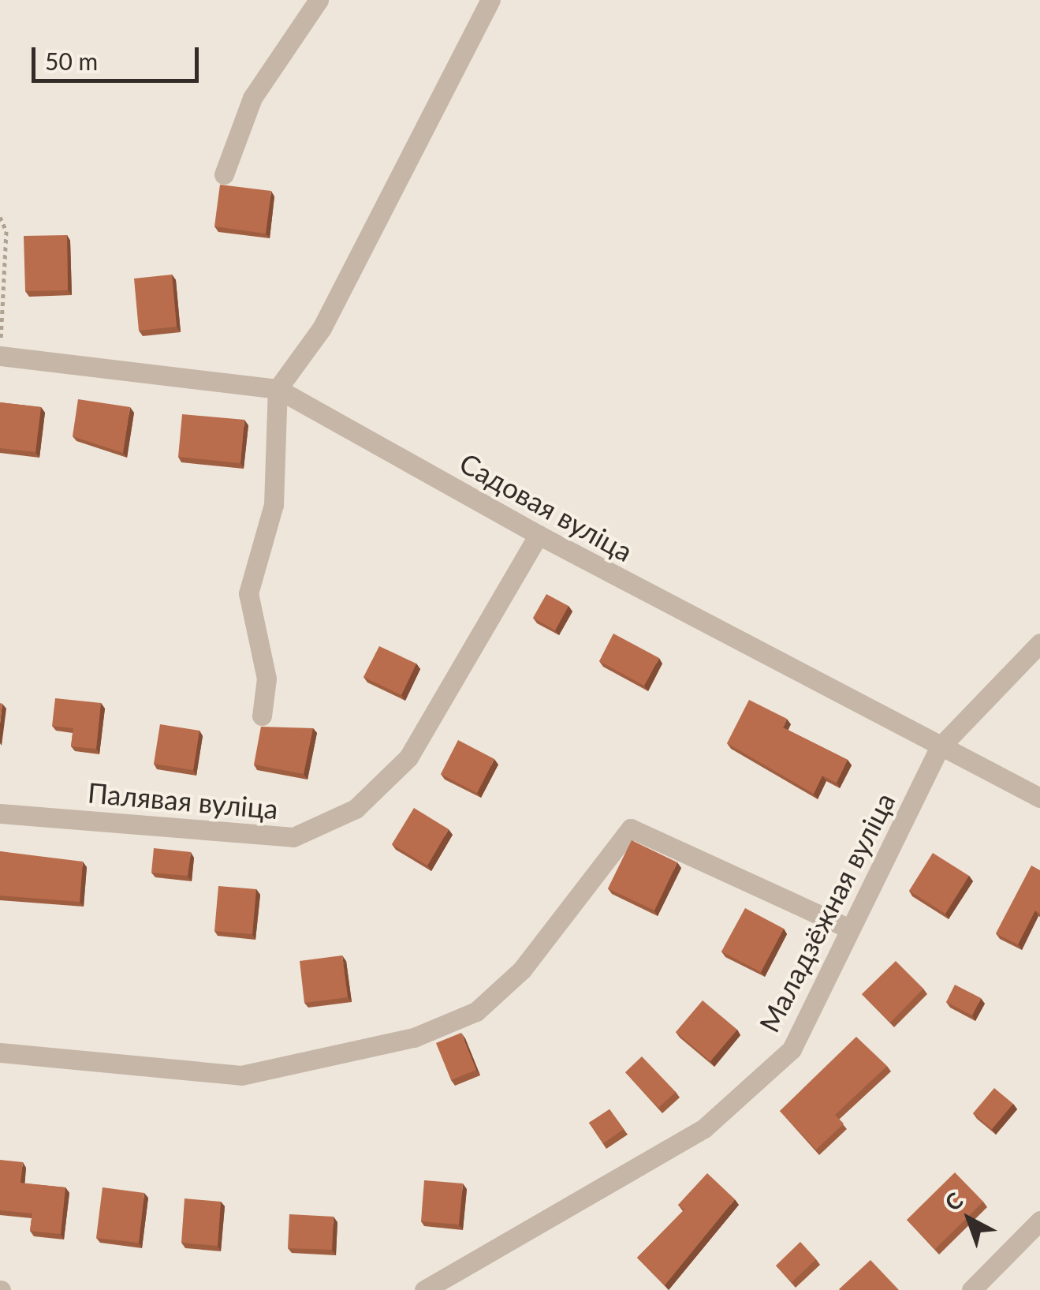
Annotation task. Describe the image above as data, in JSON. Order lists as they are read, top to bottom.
{
  "streets": {
    "street": ["Садовая вуліца", "Палявая вуліца", "Маладзёжная вуліца"]
  },
  "crossings": [
    ["Садовая вуліца", "Палявая вуліца"],
    ["Садовая вуліца", "Маладзёжная вуліца"]
  ],
  "scale_bar": "50 m",
  "north": "top left"
}
